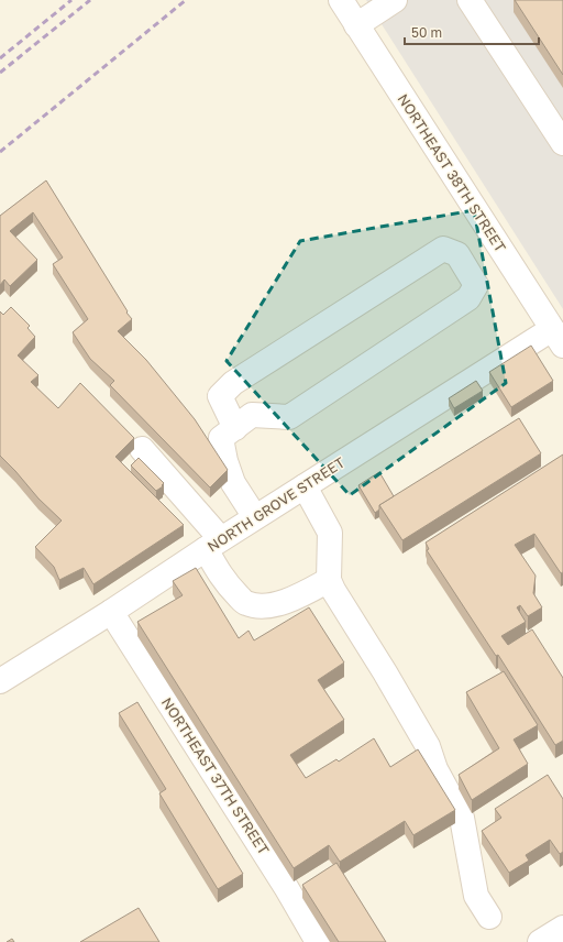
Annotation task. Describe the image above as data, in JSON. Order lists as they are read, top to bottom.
{
  "streets": {
    "street": ["NORTHEAST 38TH STREET", "NORTH GROVE STREET", "NORTHEAST 37TH STREET"]
  },
  "crossings": [
    ["NORTHEAST 38TH STREET", "NORTH GROVE STREET"],
    ["NORTH GROVE STREET", "NORTHEAST 37TH STREET"]
  ],
  "scale_bar": "50 m"
}
